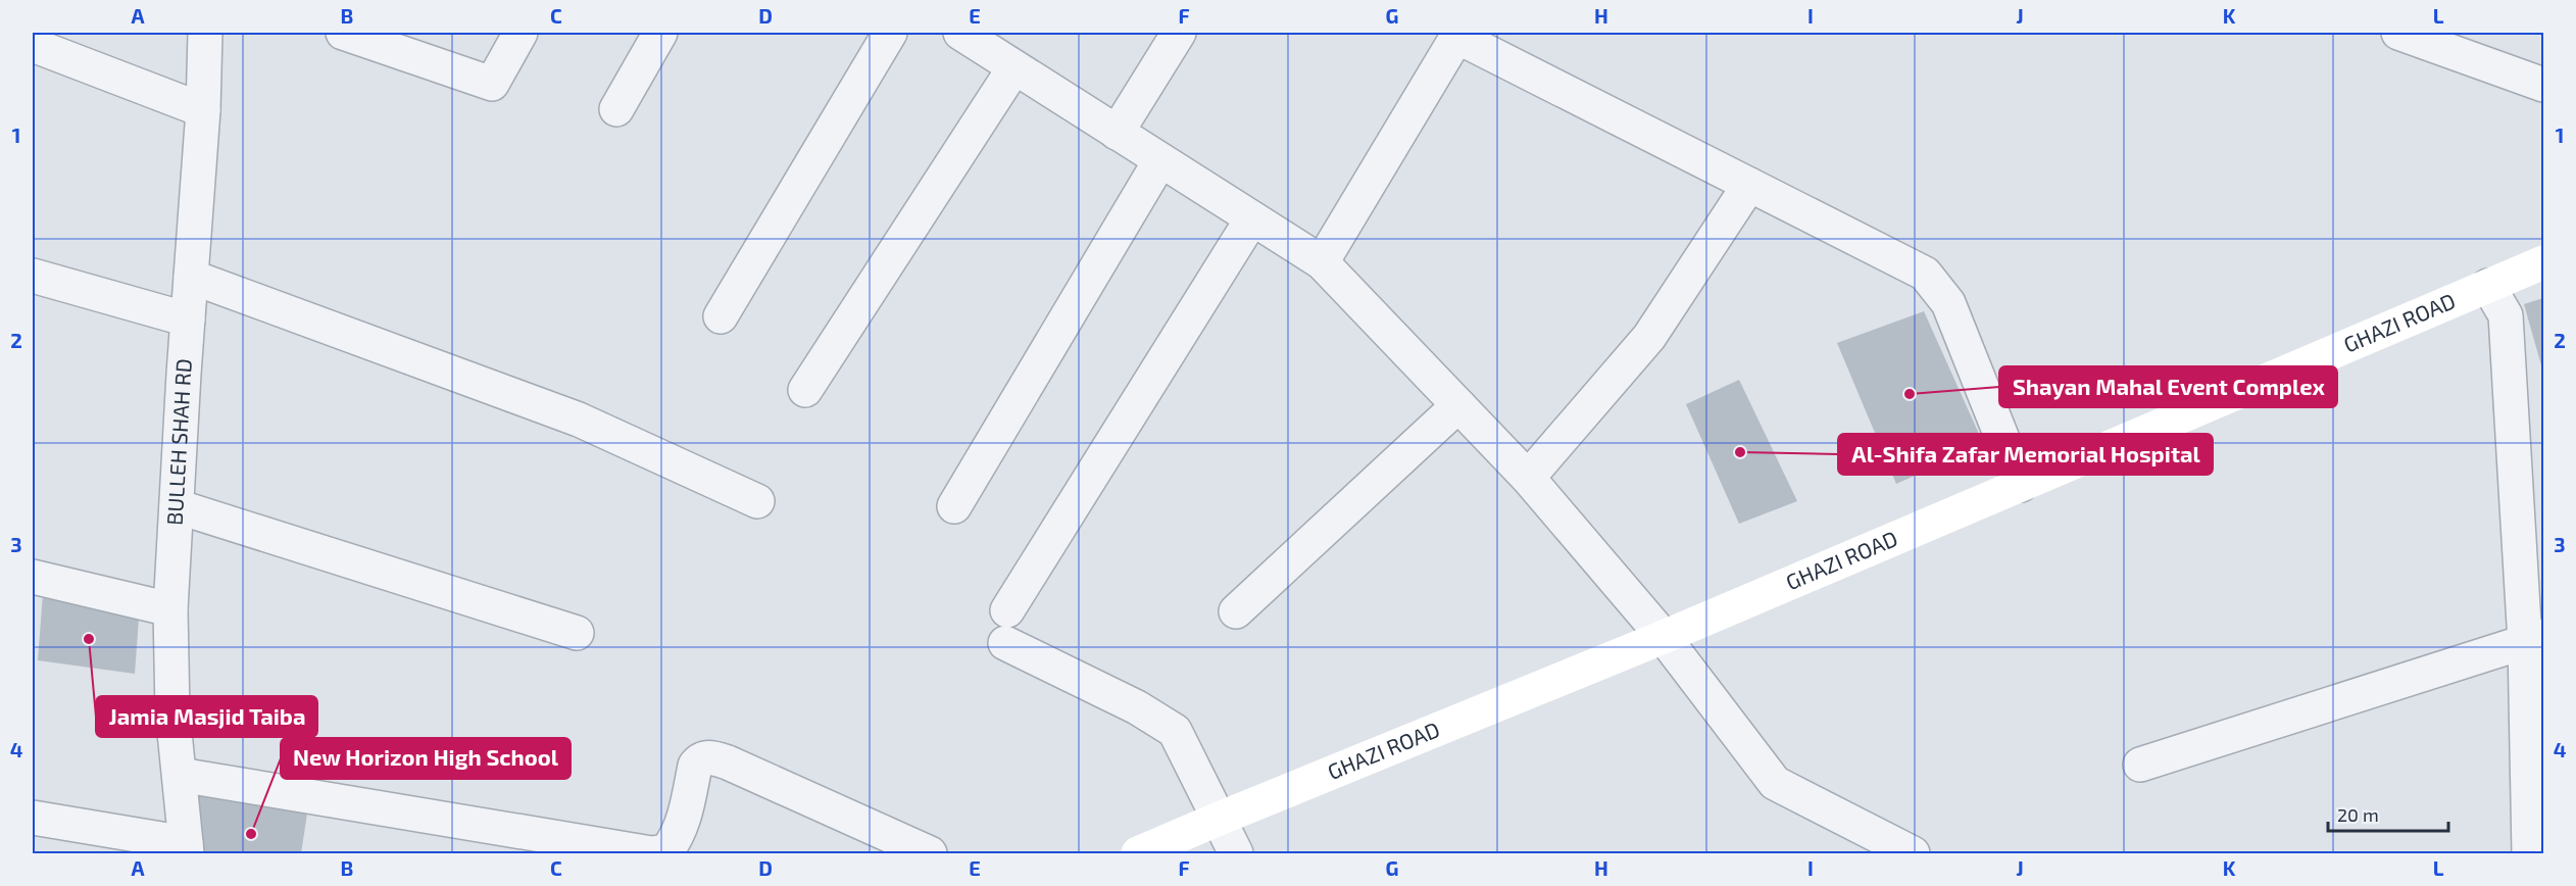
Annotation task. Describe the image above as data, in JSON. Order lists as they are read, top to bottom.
{
  "streets": {
    "main road": ["GHAZI ROAD"],
    "street": ["BULLEH SHAH RD"]
  },
  "places": [
    "Shayan Mahal Event Complex",
    "Al-Shifa Zafar Memorial Hospital",
    "Jamia Masjid Taiba",
    "New Horizon High School"
  ],
  "scale_bar": "20 m",
  "grid": {
    "columns": [
      "A",
      "B",
      "C",
      "D",
      "E",
      "F",
      "G",
      "H",
      "I",
      "J",
      "K",
      "L"
    ],
    "rows": [
      "1",
      "2",
      "3",
      "4"
    ]
  }
}
